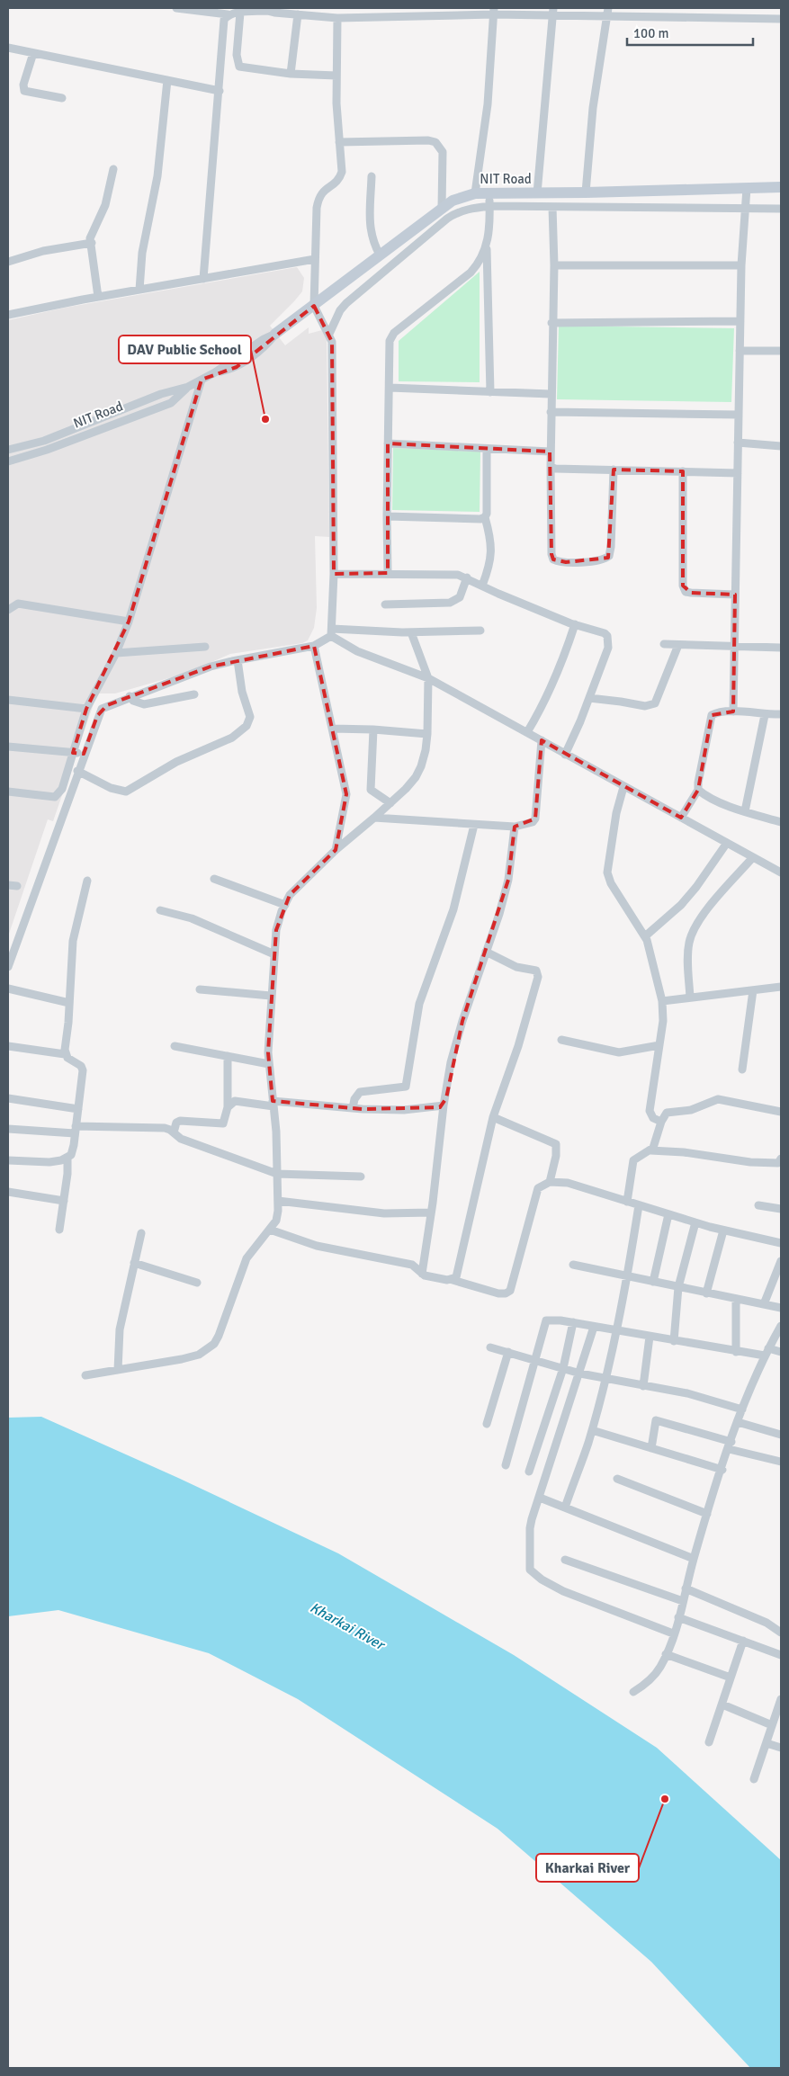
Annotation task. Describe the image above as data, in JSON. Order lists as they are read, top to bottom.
{
  "streets": {
    "main road": ["NIT Road"]
  },
  "water": ["Kharkai River"],
  "places": ["DAV Public School", "Kharkai River"],
  "scale_bar": "100 m"
}
